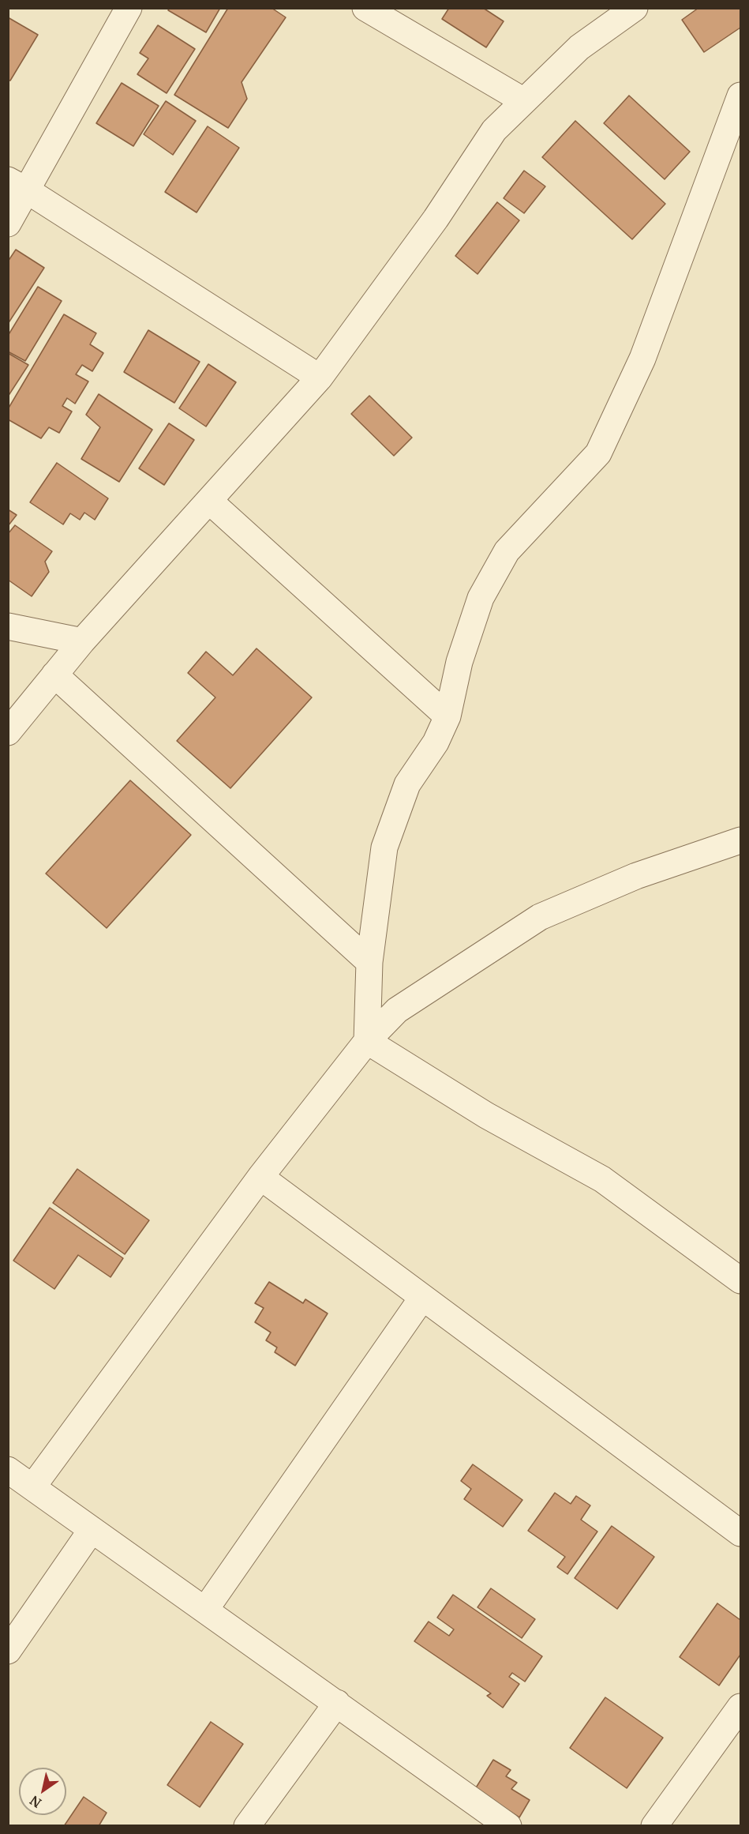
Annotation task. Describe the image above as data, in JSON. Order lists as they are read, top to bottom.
{
  "north": "bottom left"
}
